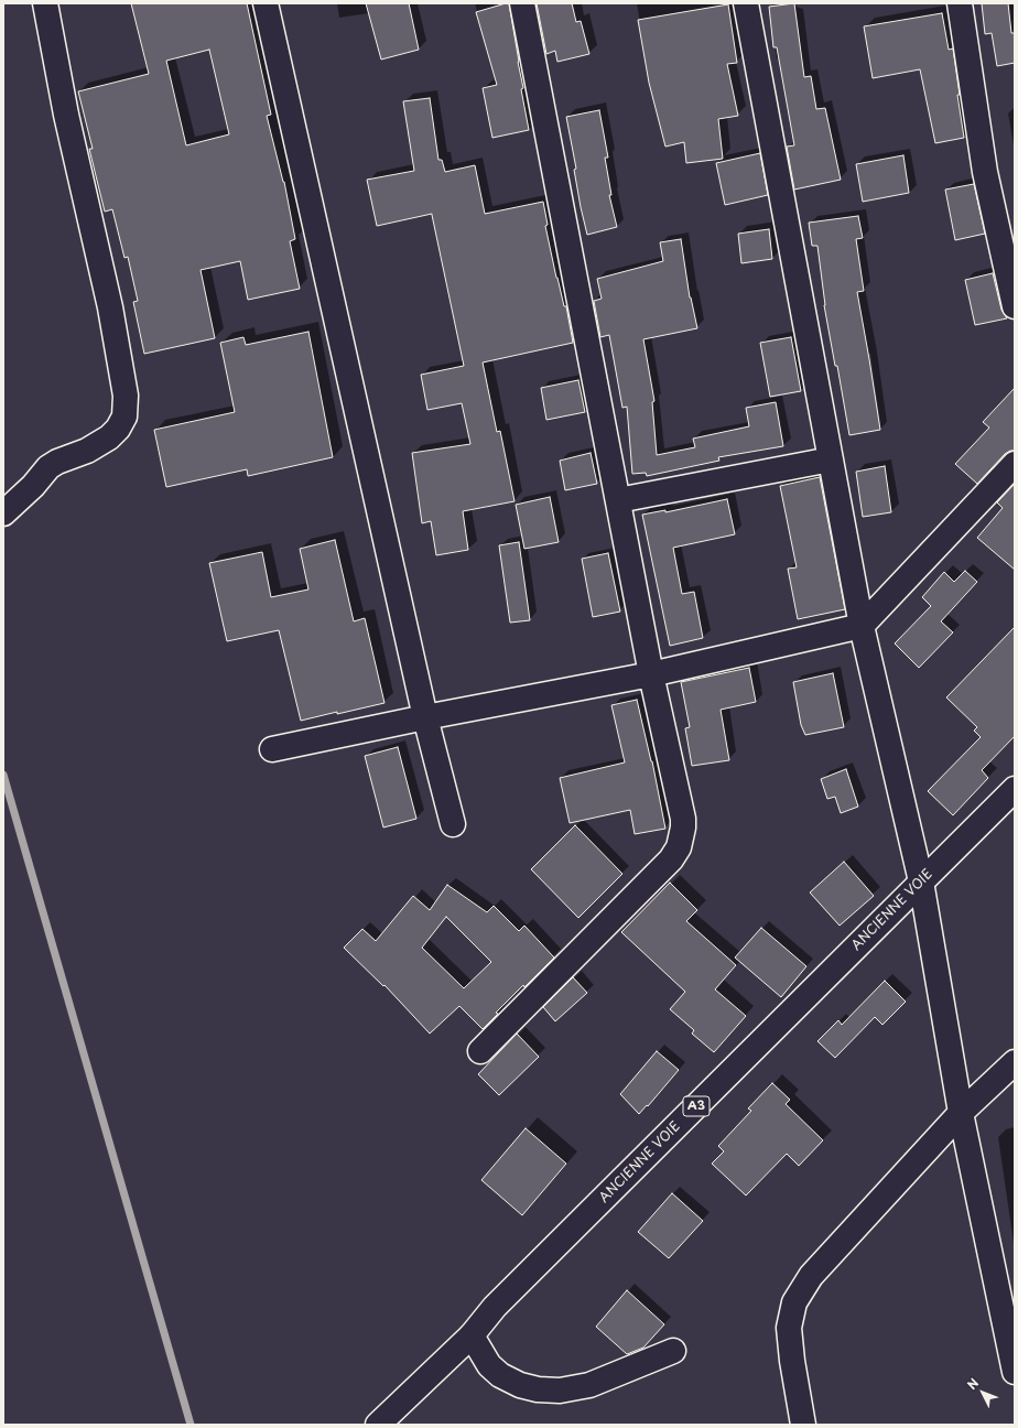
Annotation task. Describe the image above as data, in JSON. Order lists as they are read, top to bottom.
{
  "streets": {
    "street": ["ANCIENNE VOIE", "A3"]
  },
  "north": "top left"
}
